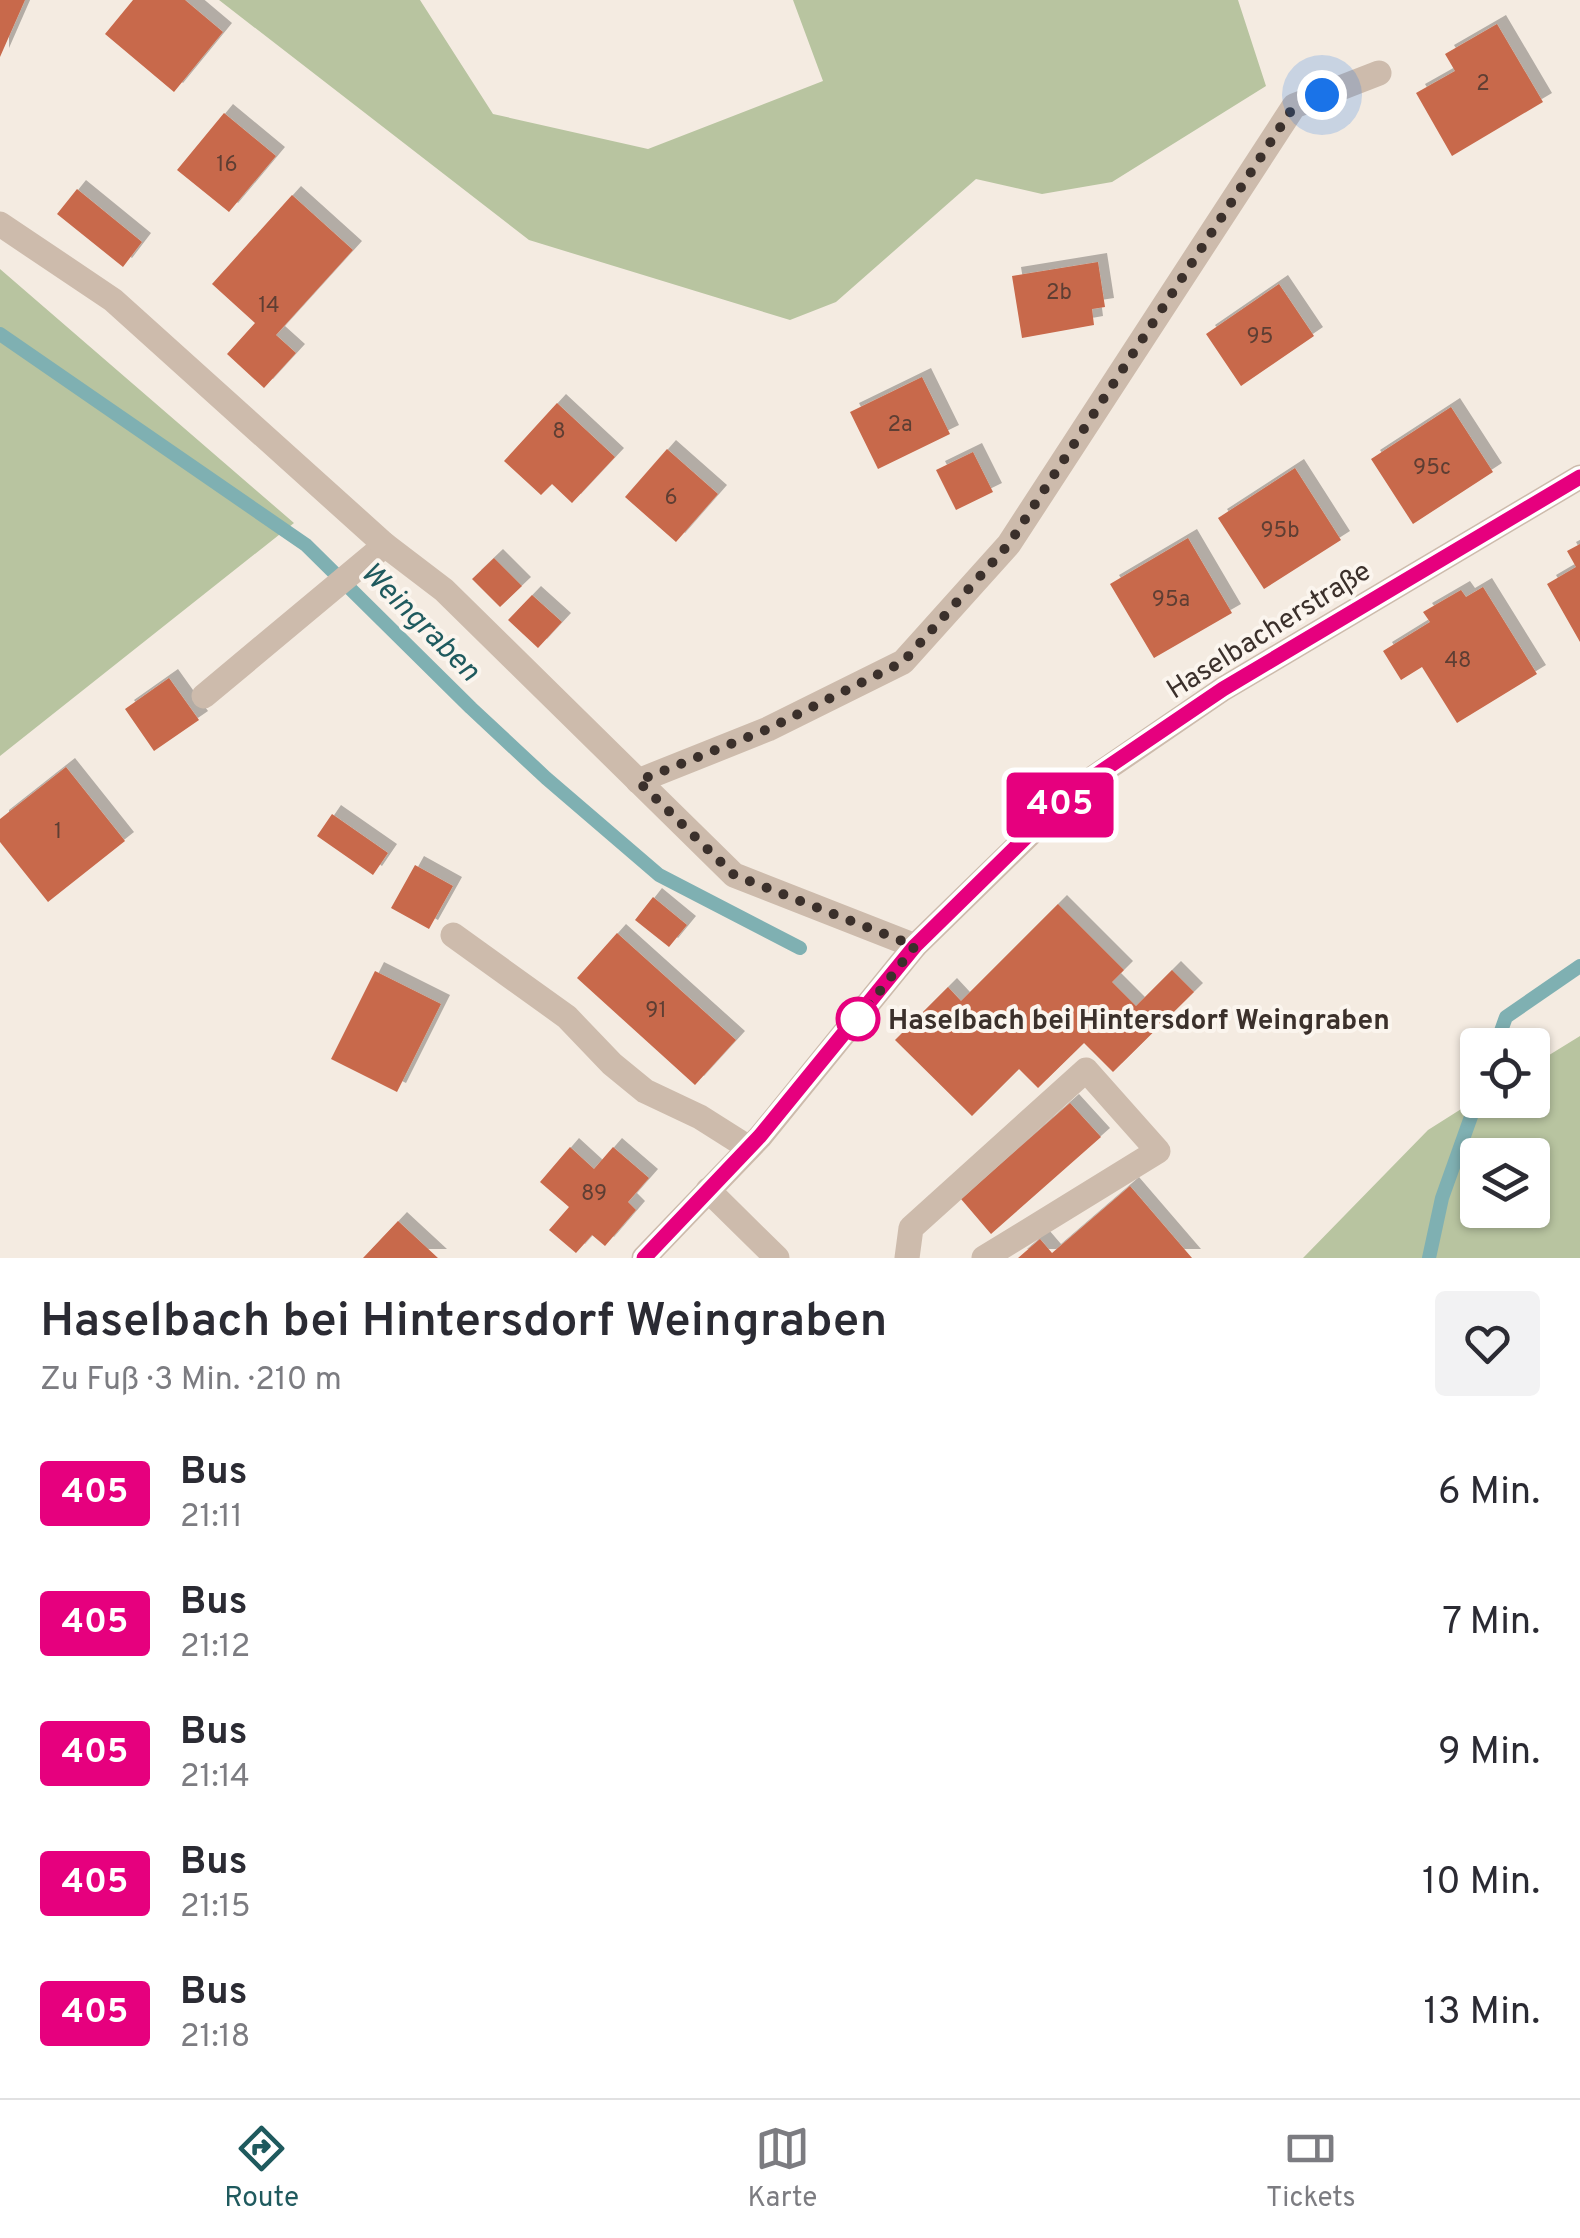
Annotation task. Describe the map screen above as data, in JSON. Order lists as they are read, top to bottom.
{
  "streets": {
    "street": ["Haselbacherstraße"]
  },
  "water": ["Weingraben"],
  "places": ["Haselbach bei Hintersdorf Weingraben"],
  "lines": ["bus line 405"],
  "house_numbers": [
    "2",
    "16",
    "2b",
    "14",
    "95",
    "2a",
    "8",
    "95c",
    "6",
    "95b",
    "95a",
    "48",
    "1",
    "91",
    "89"
  ],
  "page": {
    "on_map": "405",
    "heading": ["Haselbach bei Hintersdorf Weingraben", "Zu Fuß · 3 Min. · 210 m"],
    "list": [
      {
        "mark": "405",
        "name": "Bus",
        "note": "21:11",
        "value": "6 Min."
      },
      {
        "mark": "405",
        "name": "Bus",
        "note": "21:12",
        "value": "7 Min."
      },
      {
        "mark": "405",
        "name": "Bus",
        "note": "21:14",
        "value": "9 Min."
      },
      {
        "mark": "405",
        "name": "Bus",
        "note": "21:15",
        "value": "10 Min."
      },
      {
        "mark": "405",
        "name": "Bus",
        "note": "21:18",
        "value": "13 Min."
      }
    ],
    "tabs": ["Route", "Karte", "Tickets"]
  }
}
